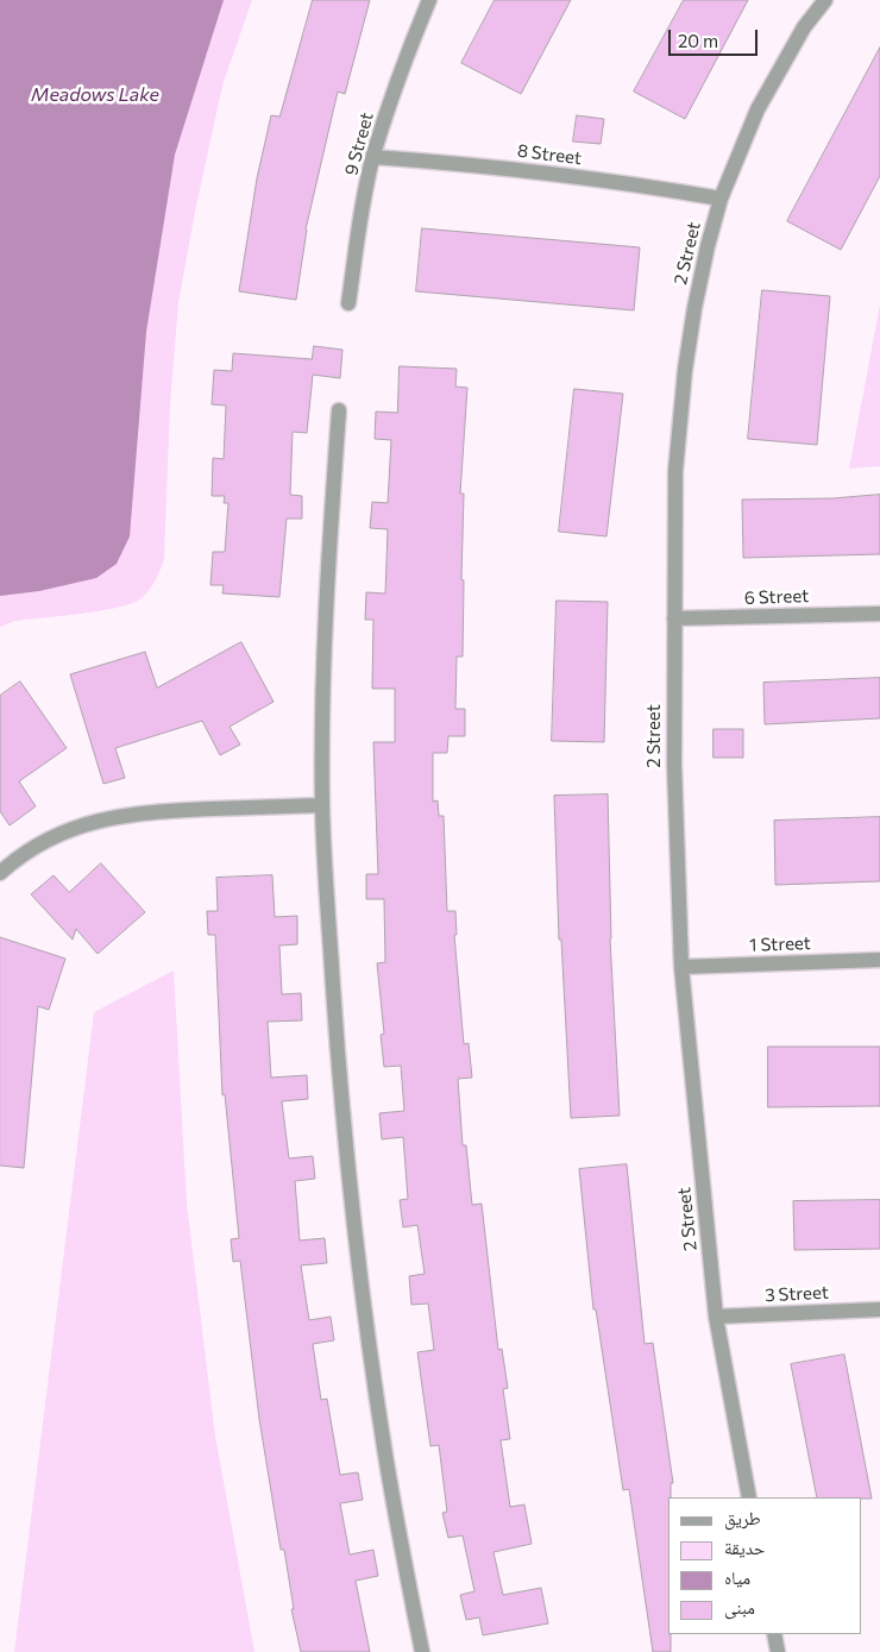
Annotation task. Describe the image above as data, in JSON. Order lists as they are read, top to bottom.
{
  "streets": {
    "street": [
      "9 Street",
      "8 Street",
      "2 Street",
      "6 Street",
      "1 Street",
      "3 Street"
    ]
  },
  "crossings": [
    ["9 Street", "8 Street"],
    ["8 Street", "2 Street"],
    ["2 Street", "6 Street"],
    ["2 Street", "1 Street"],
    ["2 Street", "3 Street"]
  ],
  "water": ["Meadows Lake"],
  "legend": [
    "طريق",
    "حديقة",
    "مياه",
    "مبنى"
  ],
  "scale_bar": "20 m"
}
